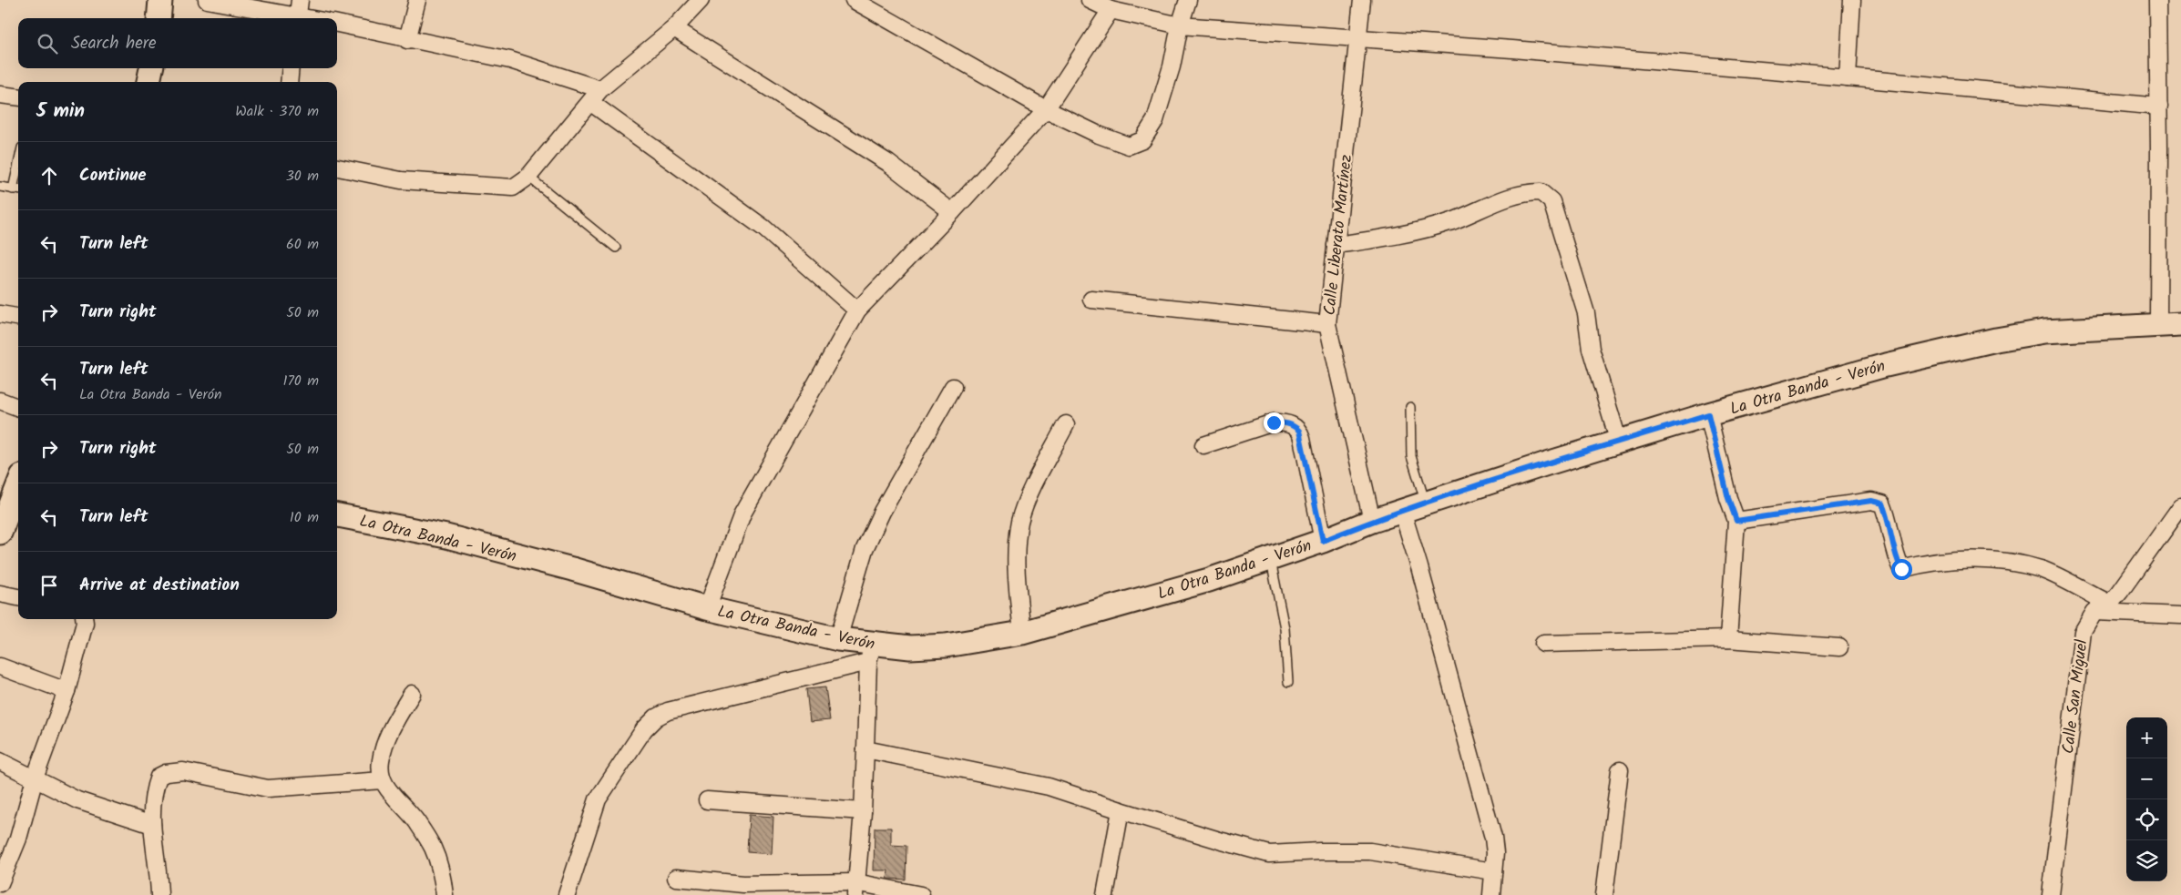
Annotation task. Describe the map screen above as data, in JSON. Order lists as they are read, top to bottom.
{
  "streets": {
    "main road": ["La Otra Banda - Verón"],
    "street": ["Calle Liberato Martínez", "Calle San Miguel"]
  },
  "crossings": [
    ["Calle Liberato Martínez", "La Otra Banda - Verón"]
  ],
  "page": {
    "search": "Search here",
    "heading": ["5 min", "Walk · 370 m"],
    "list": [
      ["Continue", "30 m"],
      ["Turn left", "60 m"],
      ["Turn right", "50 m"],
      ["Turn left", "La Otra Banda - Verón", "170 m"],
      ["Turn right", "50 m"],
      ["Turn left", "10 m"],
      "Arrive at destination"
    ],
    "map_buttons": ["+", "−"]
  }
}
